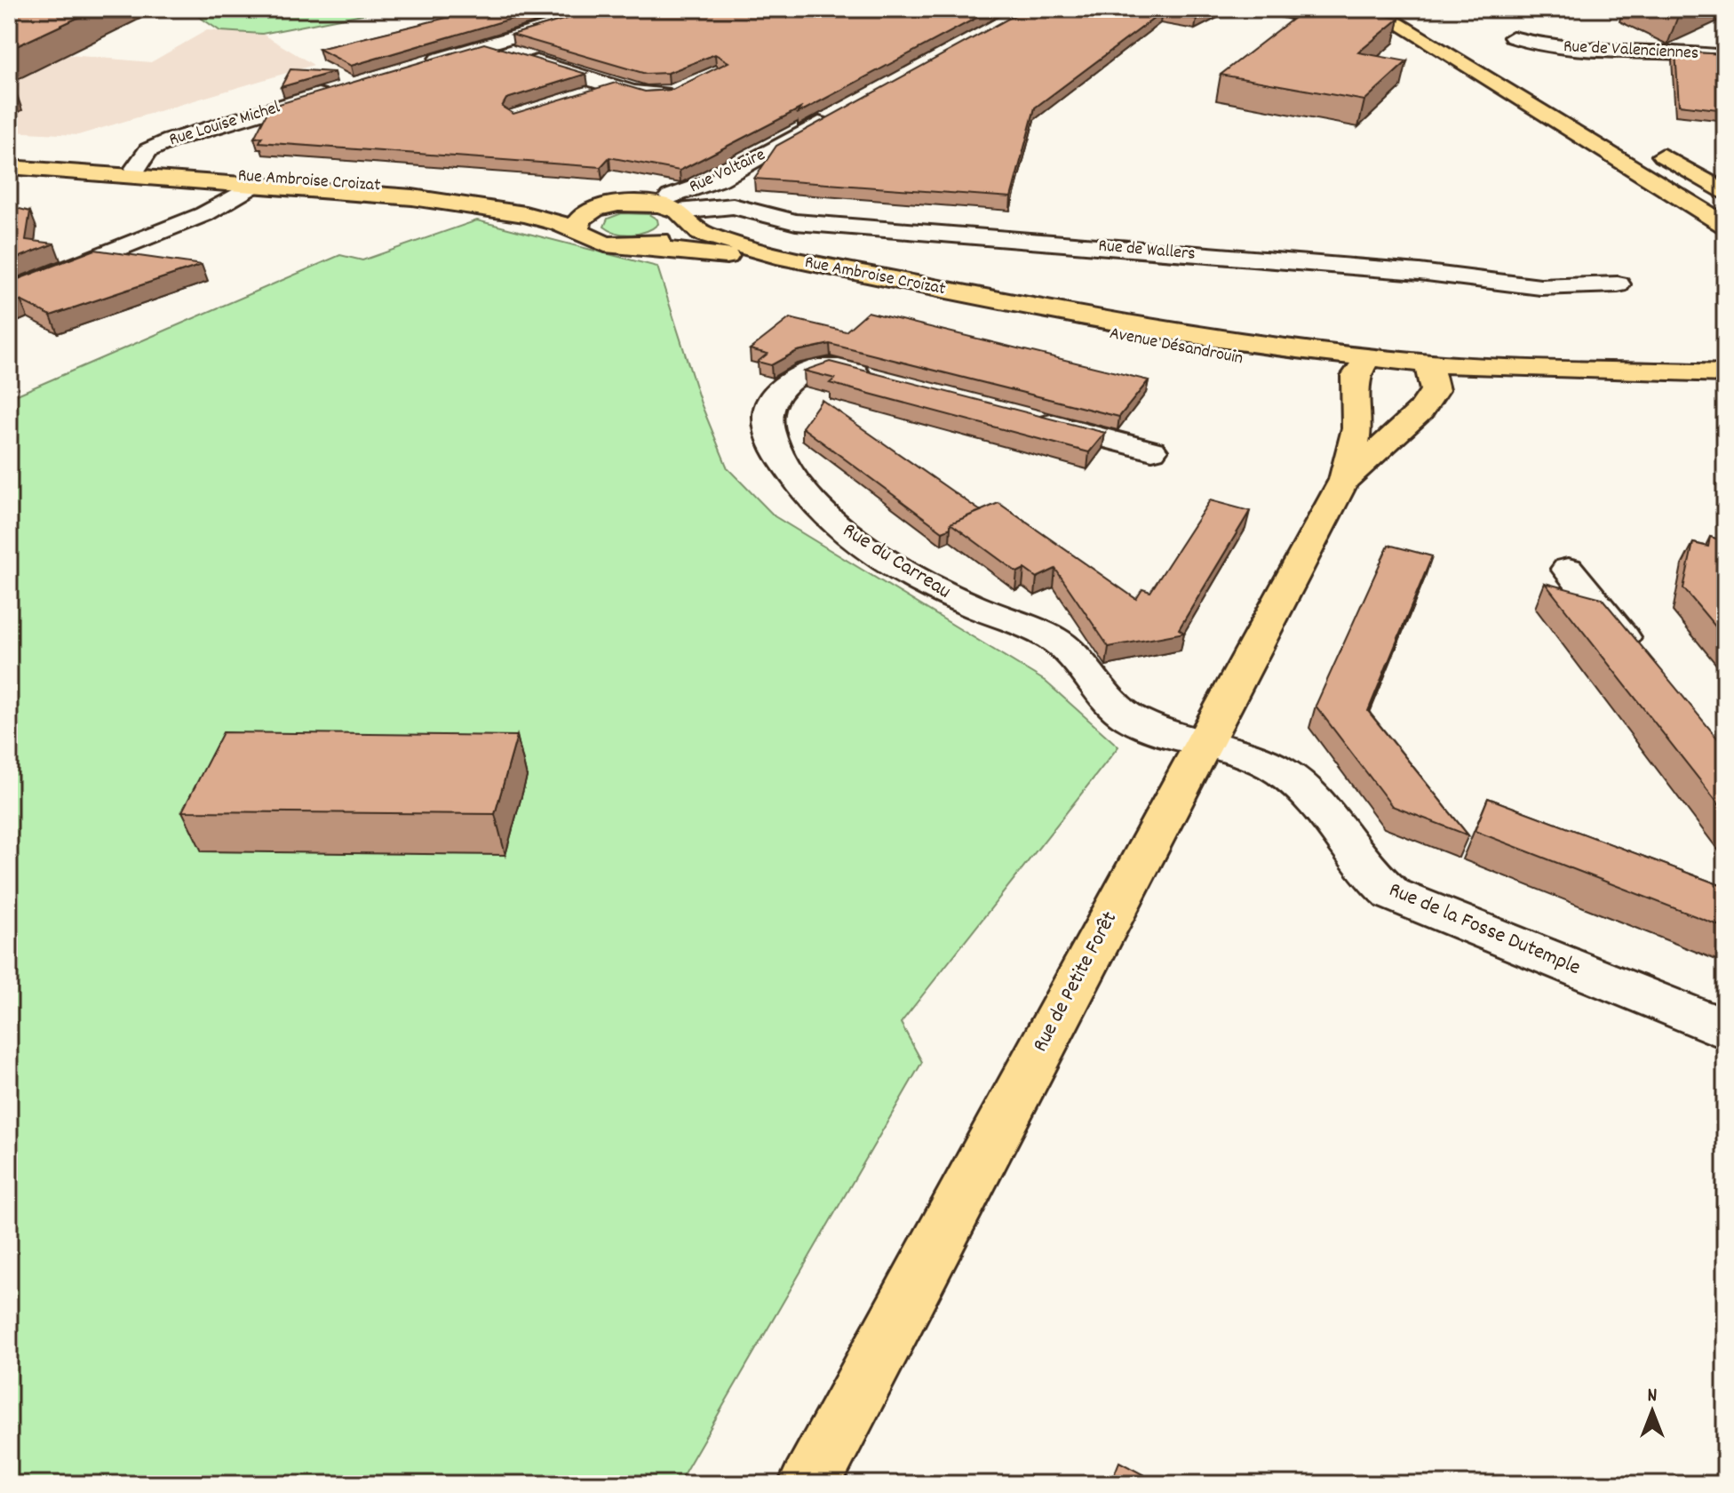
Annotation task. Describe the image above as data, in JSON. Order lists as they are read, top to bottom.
{
  "streets": {
    "main road": ["Rue Ambroise Croizat", "Avenue Désandrouin", "Rue de Petite Forêt"],
    "street": [
      "Rue de Valenciennes",
      "Rue Louise Michel",
      "Rue Voltaire",
      "Rue de Wallers",
      "Rue du Carreau",
      "Rue de la Fosse Dutemple"
    ]
  },
  "crossings": [
    ["Rue Louise Michel", "Rue Ambroise Croizat"],
    ["Rue Voltaire", "Rue Ambroise Croizat"],
    ["Rue Ambroise Croizat", "Rue de Wallers"],
    ["Rue Ambroise Croizat", "Avenue Désandrouin"],
    ["Avenue Désandrouin", "Rue de Petite Forêt"],
    ["Rue du Carreau", "Rue de la Fosse Dutemple"],
    ["Rue du Carreau", "Rue de Petite Forêt"],
    ["Rue de la Fosse Dutemple", "Rue de Petite Forêt"]
  ],
  "north": "top"
}
